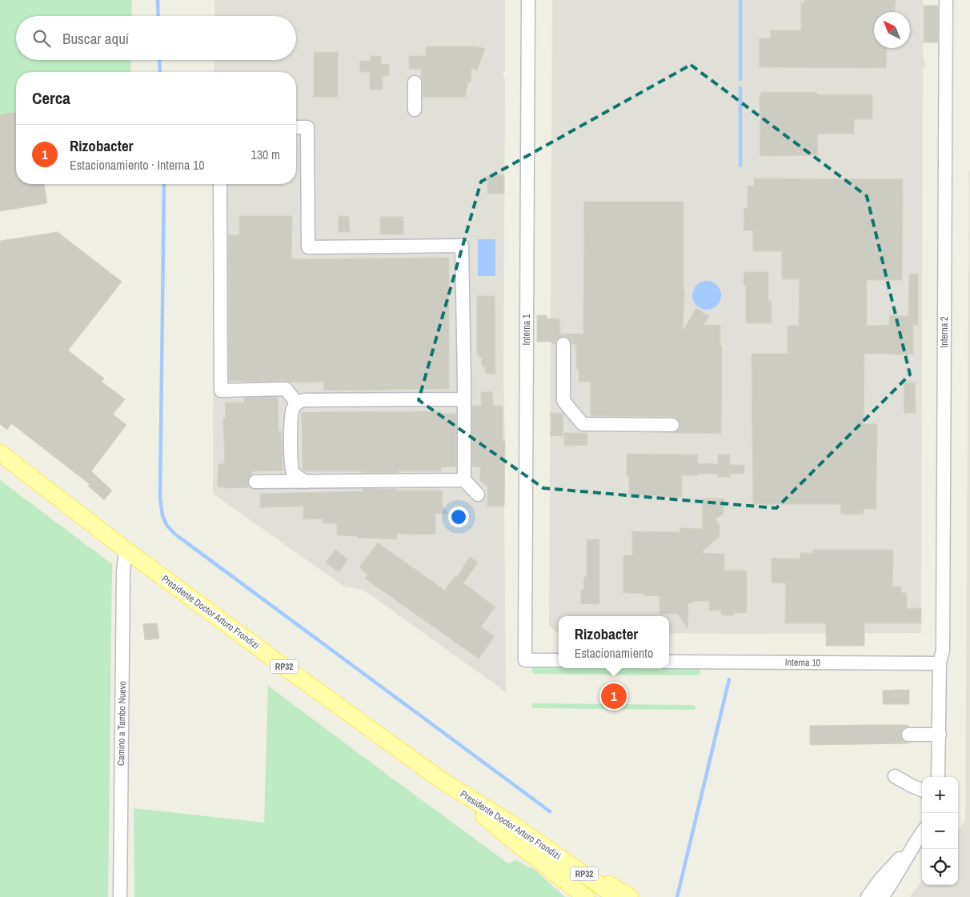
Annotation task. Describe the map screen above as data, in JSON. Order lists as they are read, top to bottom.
{
  "streets": {
    "main road": ["Presidente Doctor Arturo Frondizi", "RP32"],
    "street": [
      "Interna 1",
      "Interna 2",
      "Interna 10",
      "Camino a Tambo Nuevo"
    ]
  },
  "crossings": [
    ["Interna 2", "Interna 10"],
    ["Presidente Doctor Arturo Frondizi", "Camino a Tambo Nuevo"]
  ],
  "north": "top left",
  "page": {
    "search": "Buscar aquí",
    "heading": "Cerca",
    "list": [
      {
        "mark": "1",
        "name": "Rizobacter",
        "note": "Estacionamiento · Interna 10",
        "value": "130 m"
      }
    ],
    "popup": ["Rizobacter", "Estacionamiento"],
    "pins": "1",
    "map_buttons": ["+", "−"]
  }
}
